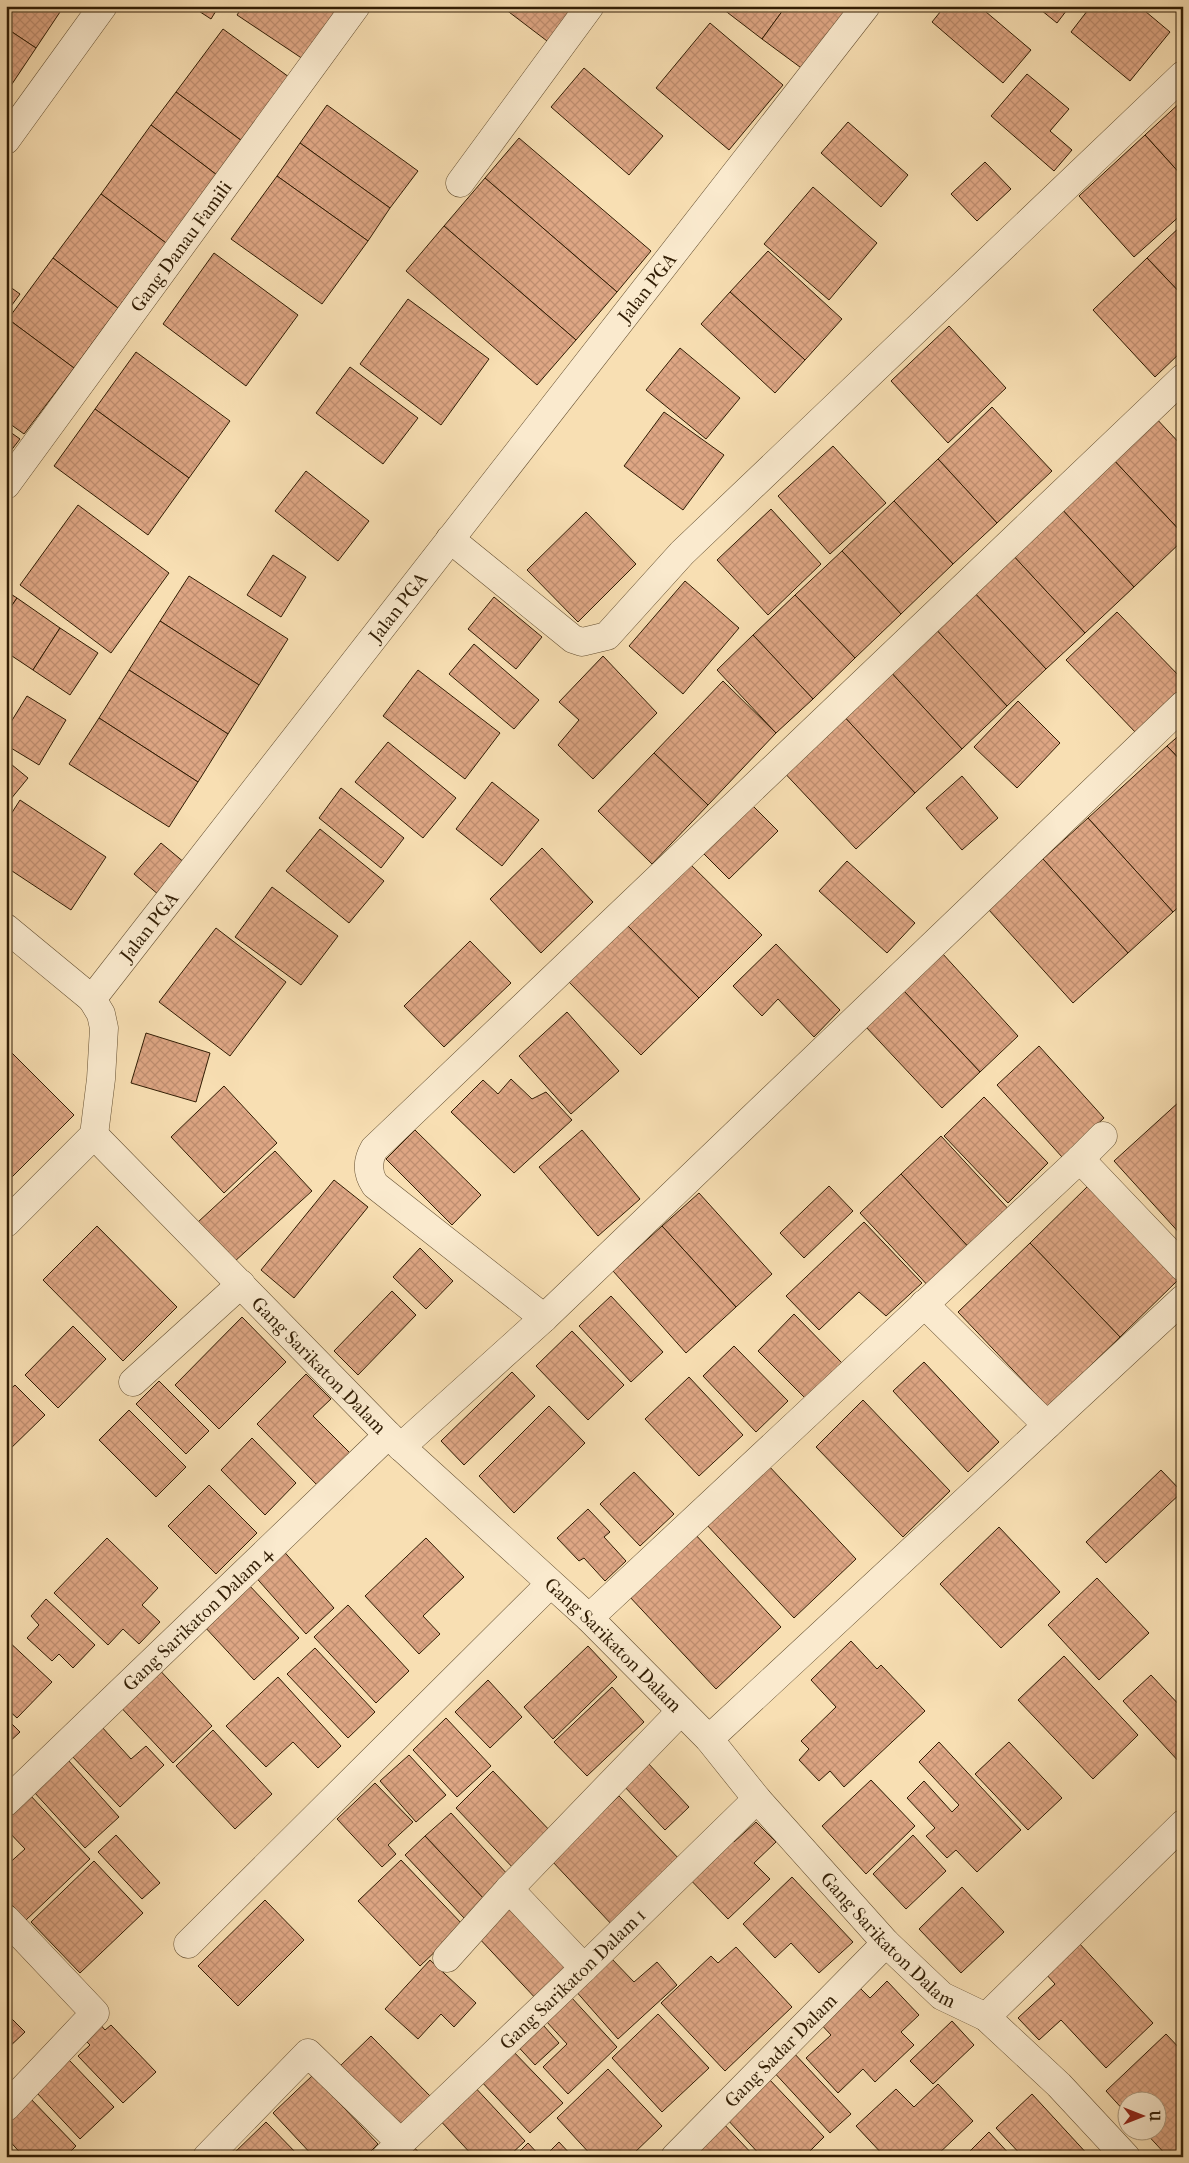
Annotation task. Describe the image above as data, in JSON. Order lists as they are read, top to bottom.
{
  "streets": {
    "street": [
      "Gang Danau Famili",
      "Jalan PGA",
      "Gang Sarikaton Dalam",
      "Gang Sarikaton Dalam 4",
      "Gang Sarikaton Dalam 1",
      "Gang Sadar Dalam"
    ]
  },
  "crossings": [
    ["Gang Sarikaton Dalam", "Gang Sarikaton Dalam 4"],
    ["Gang Sarikaton Dalam", "Gang Sarikaton Dalam 1"],
    ["Gang Sarikaton Dalam", "Gang Sadar Dalam"]
  ],
  "north": "right"
}
